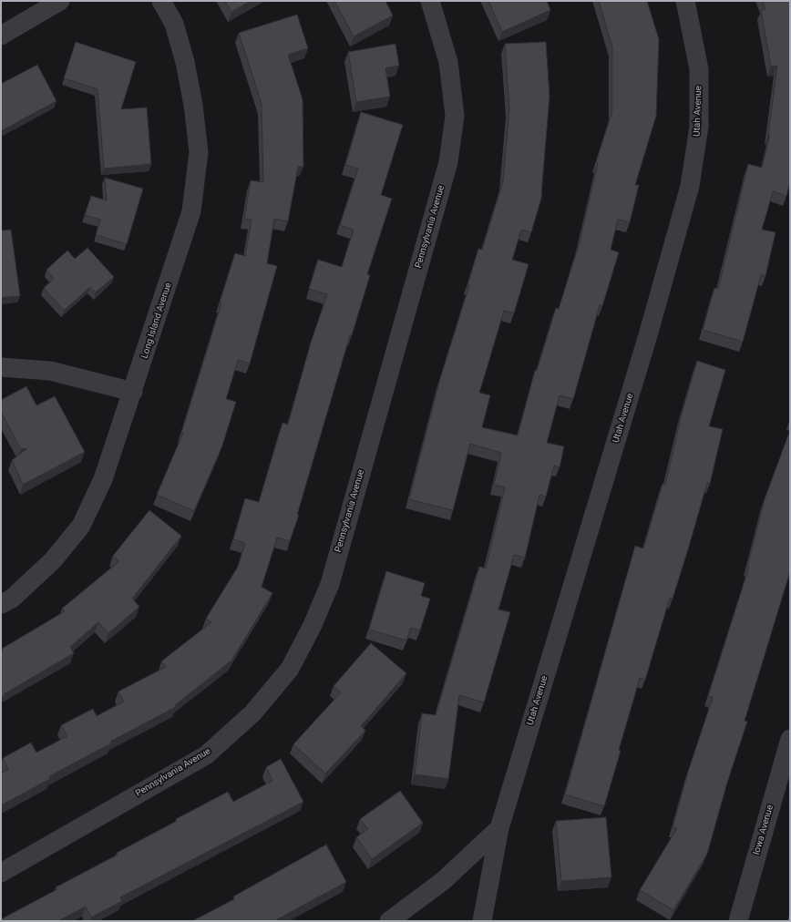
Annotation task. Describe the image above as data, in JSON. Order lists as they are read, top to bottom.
{
  "streets": {
    "street": [
      "Utah Avenue",
      "Pennsylvania Avenue",
      "Long Island Avenue",
      "Iowa Avenue"
    ]
  }
}
